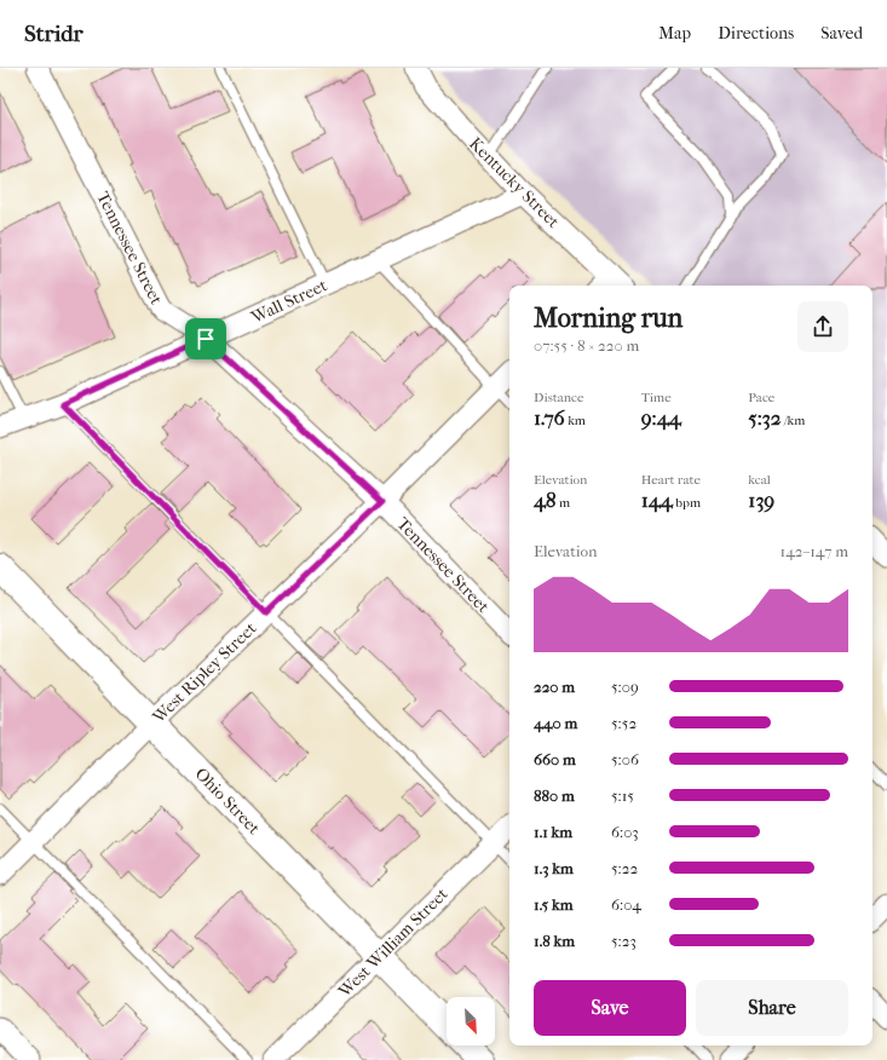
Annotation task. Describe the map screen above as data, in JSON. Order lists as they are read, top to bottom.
{
  "streets": {
    "street": [
      "Kentucky Street",
      "Tennessee Street",
      "Wall Street",
      "West Ripley Street",
      "Ohio Street",
      "West William Street"
    ]
  },
  "crossings": [
    ["Kentucky Street", "Wall Street"],
    ["Tennessee Street", "Wall Street"],
    ["Tennessee Street", "West Ripley Street"],
    ["West Ripley Street", "Ohio Street"],
    ["Ohio Street", "West William Street"]
  ],
  "north": "bottom right",
  "page": {
    "header": "Stridr",
    "nav": ["Map", "Directions", "Saved"],
    "heading": ["Morning run", "07:55 · 8 × 220 m"],
    "stats": [
      ["Distance", "1.76 km"],
      ["Time", "9:44"],
      ["Pace", "5:32 /km"],
      ["Elevation", "48 m"],
      ["Heart rate", "144 bpm"],
      ["kcal", "139"]
    ],
    "chart": ["Elevation", "142–147 m"],
    "list": [
      {
        "name": "220 m",
        "note": "5:09"
      },
      {
        "name": "440 m",
        "note": "5:52"
      },
      {
        "name": "660 m",
        "note": "5:06"
      },
      {
        "name": "880 m",
        "note": "5:15"
      },
      {
        "name": "1.1 km",
        "note": "6:03"
      },
      {
        "name": "1.3 km",
        "note": "5:22"
      },
      {
        "name": "1.5 km",
        "note": "6:04"
      },
      {
        "name": "1.8 km",
        "note": "5:23"
      }
    ],
    "buttons": ["Save", "Share"]
  }
}
